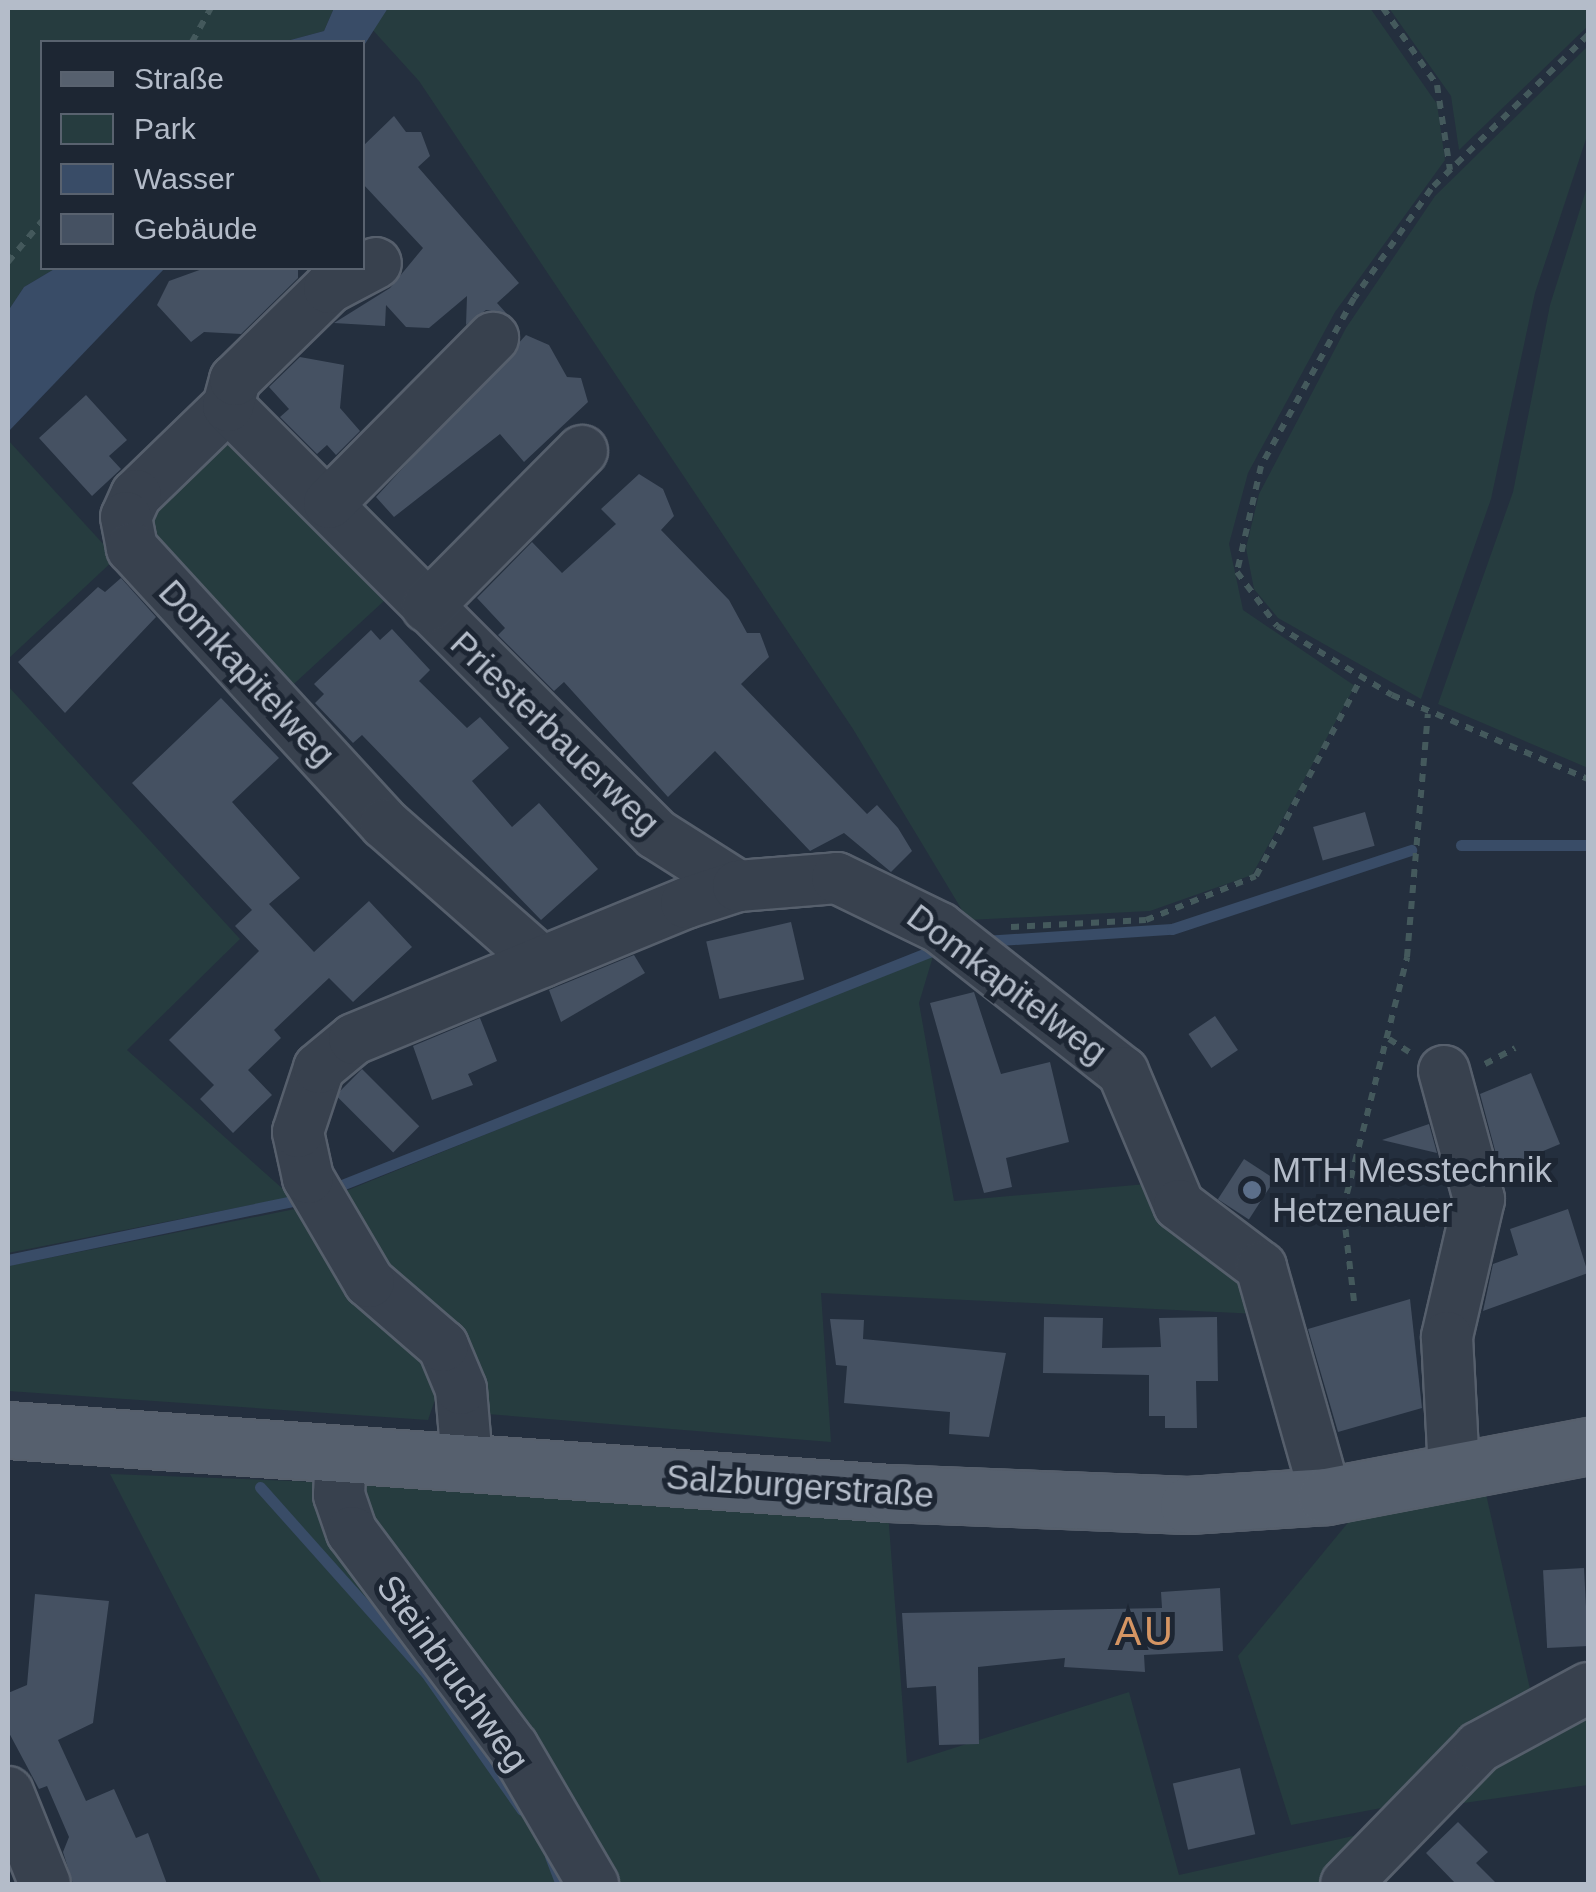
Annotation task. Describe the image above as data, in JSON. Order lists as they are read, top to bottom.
{
  "streets": {
    "main road": ["Salzburgerstraße"],
    "street": ["Domkapitelweg", "Priesterbauerweg", "Steinbruchweg"]
  },
  "crossings": [
    ["Domkapitelweg", "Priesterbauerweg"],
    ["Domkapitelweg", "Salzburgerstraße"],
    ["Salzburgerstraße", "Steinbruchweg"]
  ],
  "districts": ["AU"],
  "places": ["MTH Messtechnik Hetzenauer"],
  "legend": [
    "Straße",
    "Park",
    "Wasser",
    "Gebäude"
  ]
}
